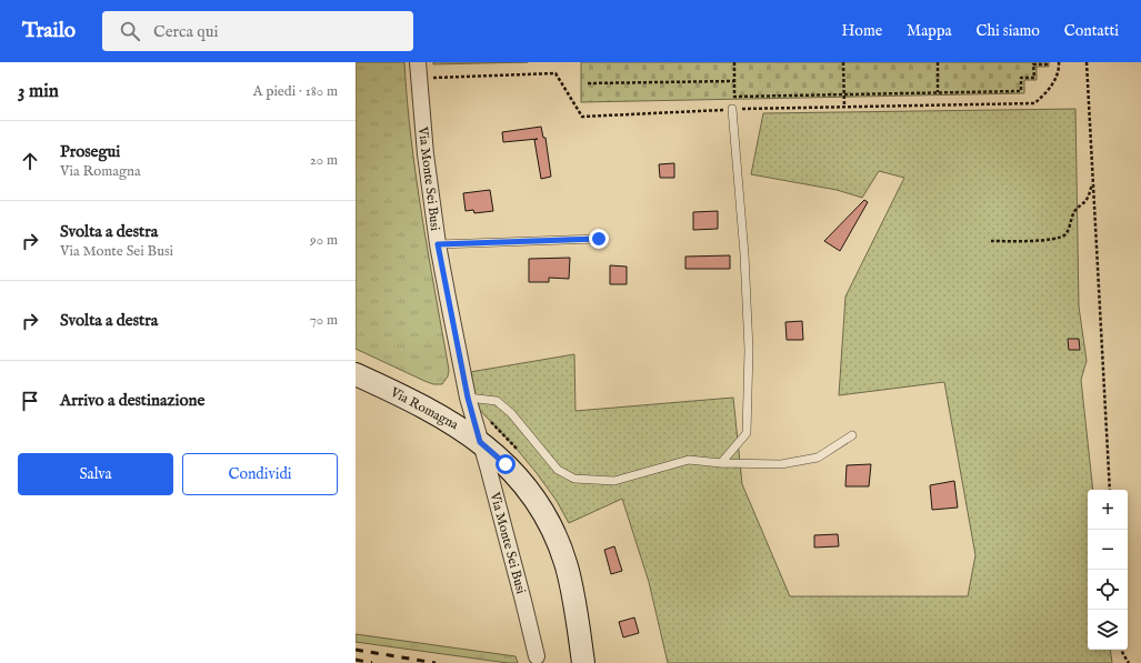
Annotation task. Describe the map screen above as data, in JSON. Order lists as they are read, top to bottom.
{
  "streets": {
    "main road": ["Via Romagna"],
    "street": ["Via Monte Sei Busi"]
  },
  "crossings": [
    ["Via Monte Sei Busi", "Via Romagna"]
  ],
  "page": {
    "header": "Trailo",
    "search": "Cerca qui",
    "nav": [
      "Home",
      "Mappa",
      "Chi siamo",
      "Contatti"
    ],
    "heading": ["3 min", "A piedi · 180 m"],
    "list": [
      ["Prosegui", "Via Romagna", "20 m"],
      ["Svolta a destra", "Via Monte Sei Busi", "90 m"],
      ["Svolta a destra", "70 m"],
      "Arrivo a destinazione"
    ],
    "buttons": ["Salva", "Condividi"],
    "map_buttons": ["+", "−"]
  }
}
